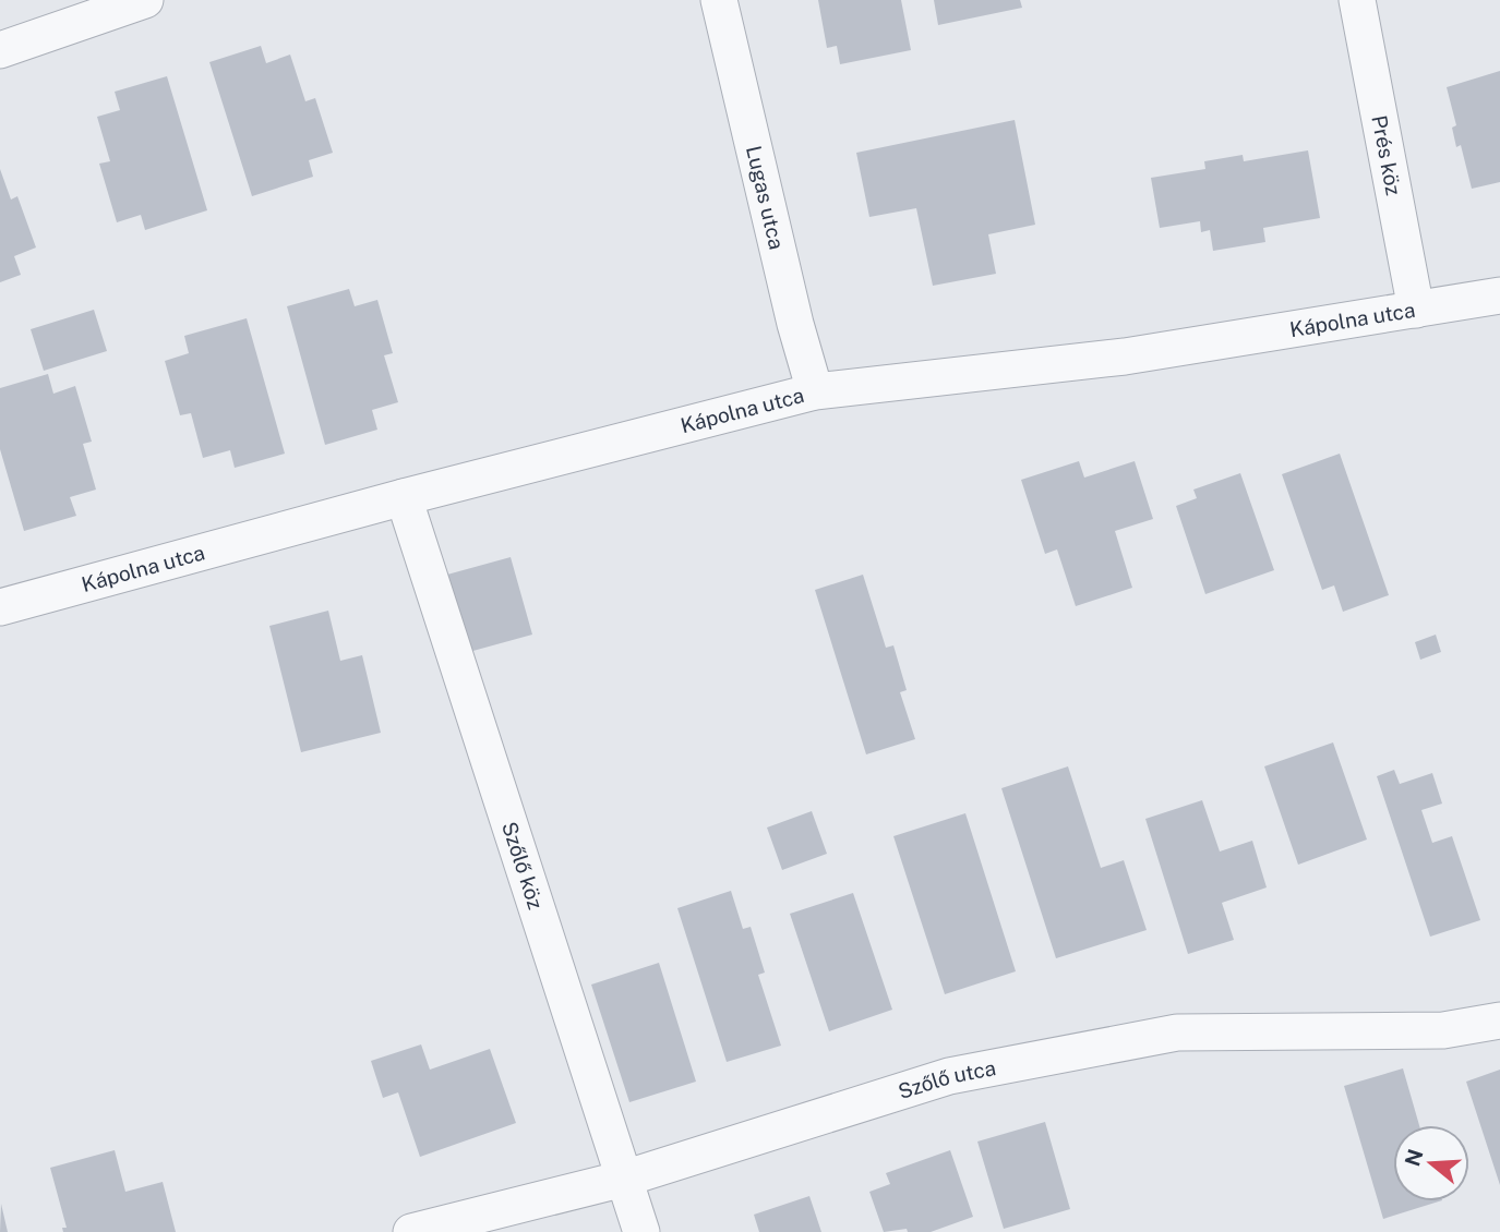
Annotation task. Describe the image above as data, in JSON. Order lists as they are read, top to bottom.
{
  "streets": {
    "street": [
      "Prés köz",
      "Lugas utca",
      "Kápolna utca",
      "Szőlő köz",
      "Szőlő utca"
    ]
  },
  "crossings": [
    ["Prés köz", "Kápolna utca"],
    ["Lugas utca", "Kápolna utca"],
    ["Kápolna utca", "Szőlő köz"],
    ["Szőlő köz", "Szőlő utca"]
  ],
  "north": "left"
}
